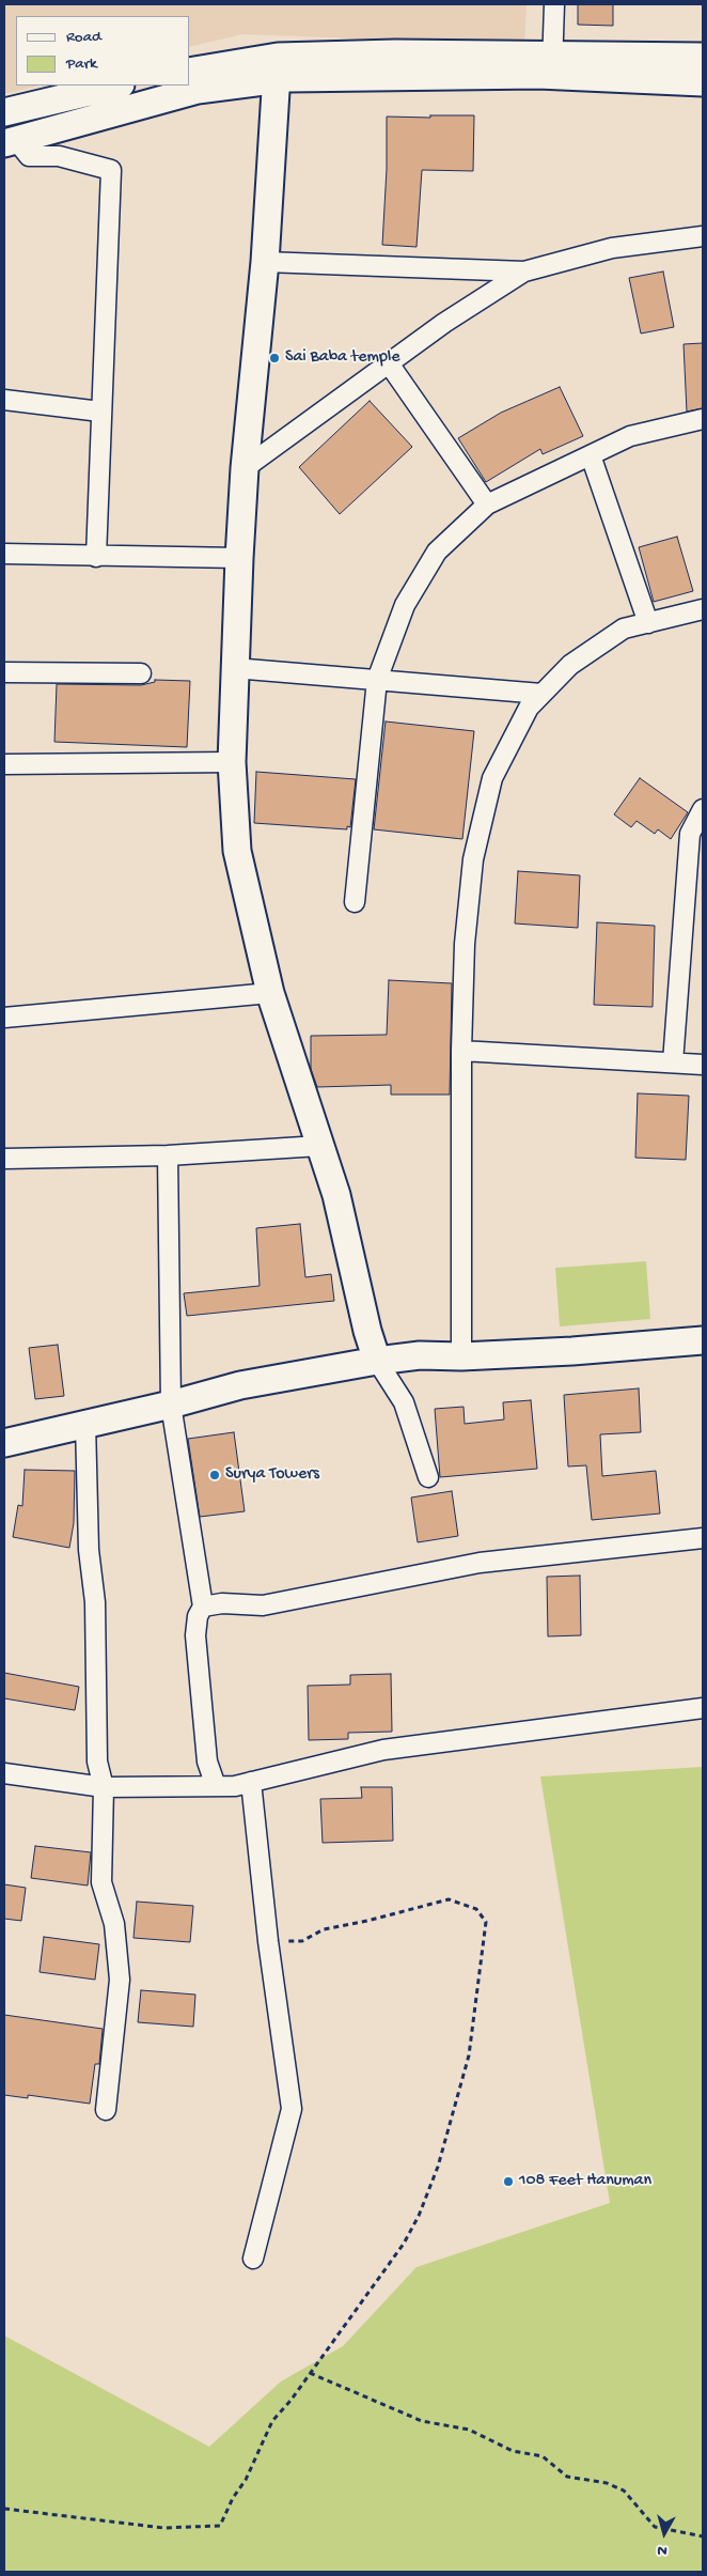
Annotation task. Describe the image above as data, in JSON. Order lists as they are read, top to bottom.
{
  "places": ["Sai Baba temple", "Surya Towers", "108 Feet Hanuman"],
  "legend": ["Road", "Park"],
  "north": "bottom"
}
